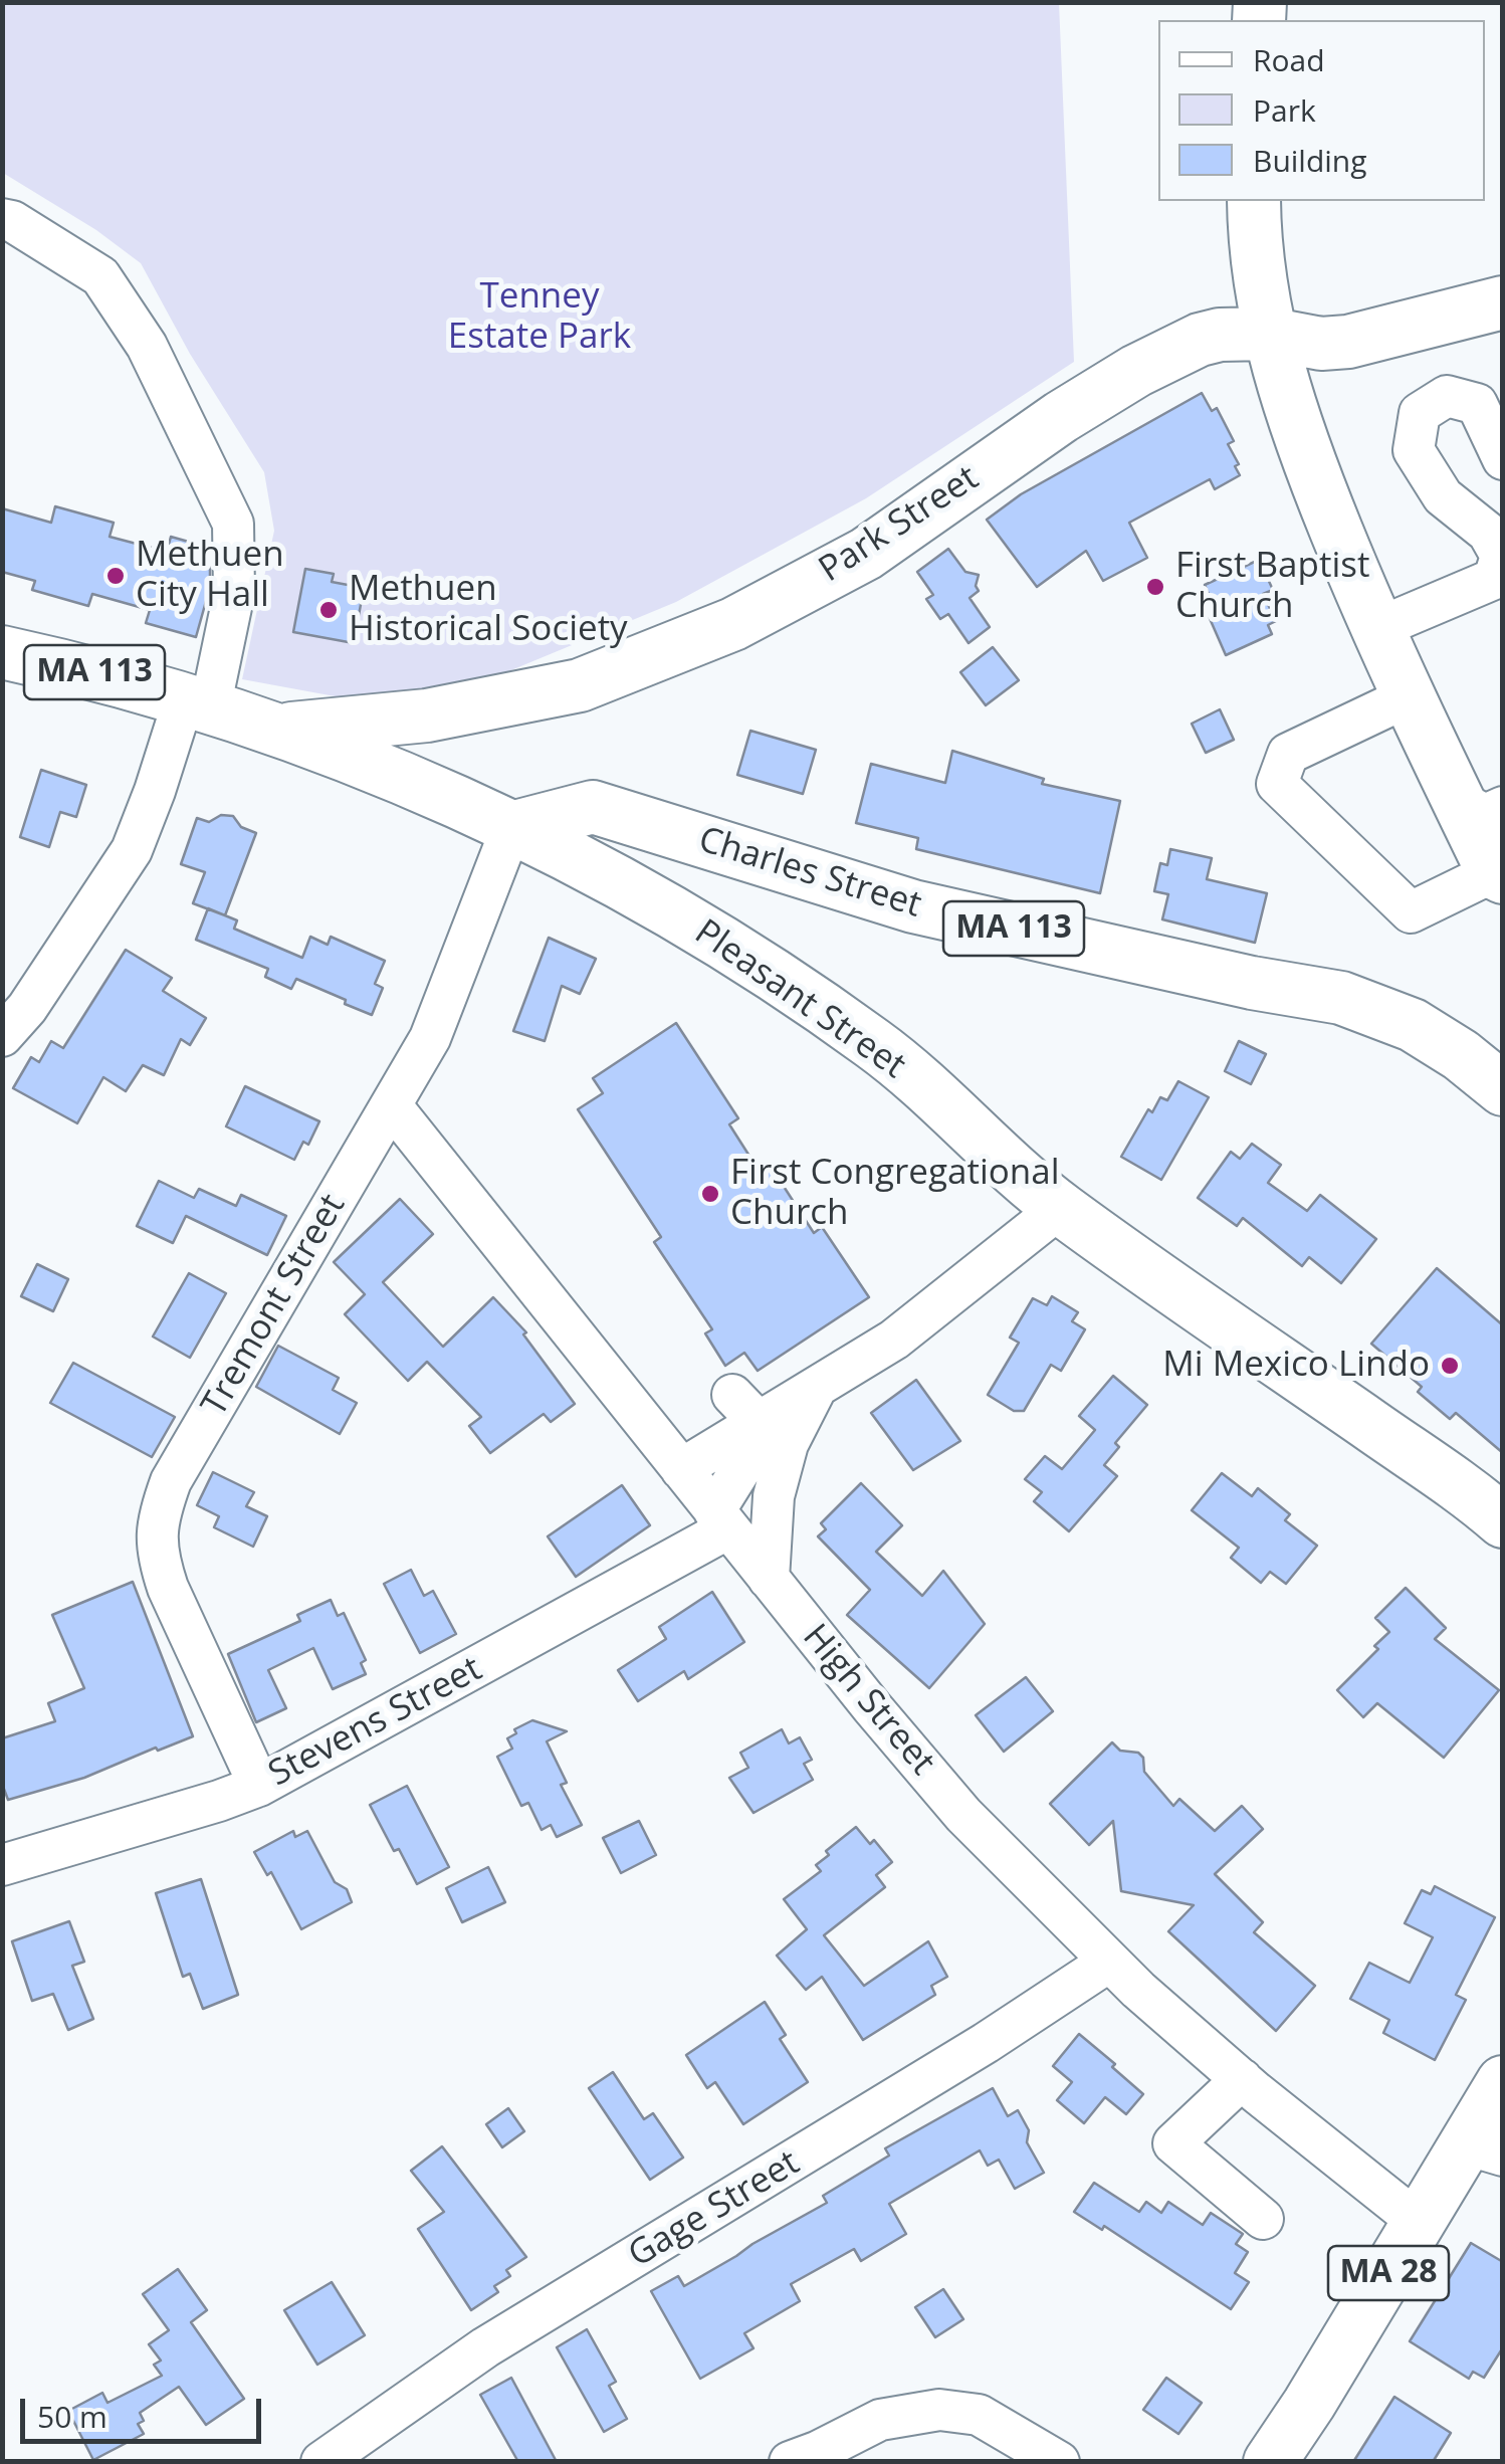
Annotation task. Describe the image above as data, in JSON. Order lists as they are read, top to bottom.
{
  "streets": {
    "main road": [
      "Park Street",
      "MA 113",
      "Charles Street",
      "Pleasant Street",
      "MA 28"
    ],
    "street": [
      "Tremont Street",
      "High Street",
      "Stevens Street",
      "Gage Street"
    ]
  },
  "crossings": [
    ["Park Street", "Pleasant Street"],
    ["Charles Street", "Pleasant Street"],
    ["Charles Street", "Tremont Street"],
    ["Pleasant Street", "Tremont Street"],
    ["Tremont Street", "High Street"],
    ["Tremont Street", "Stevens Street"],
    ["High Street", "Stevens Street"],
    ["High Street", "Gage Street"],
    ["High Street", "MA 28"]
  ],
  "parks": ["Tenney Estate Park"],
  "places": [
    "Methuen City Hall",
    "First Baptist Church",
    "Methuen Historical Society",
    "First Congregational Church",
    "Mi Mexico Lindo"
  ],
  "legend": ["Road", "Park", "Building"],
  "scale_bar": "50 m"
}
